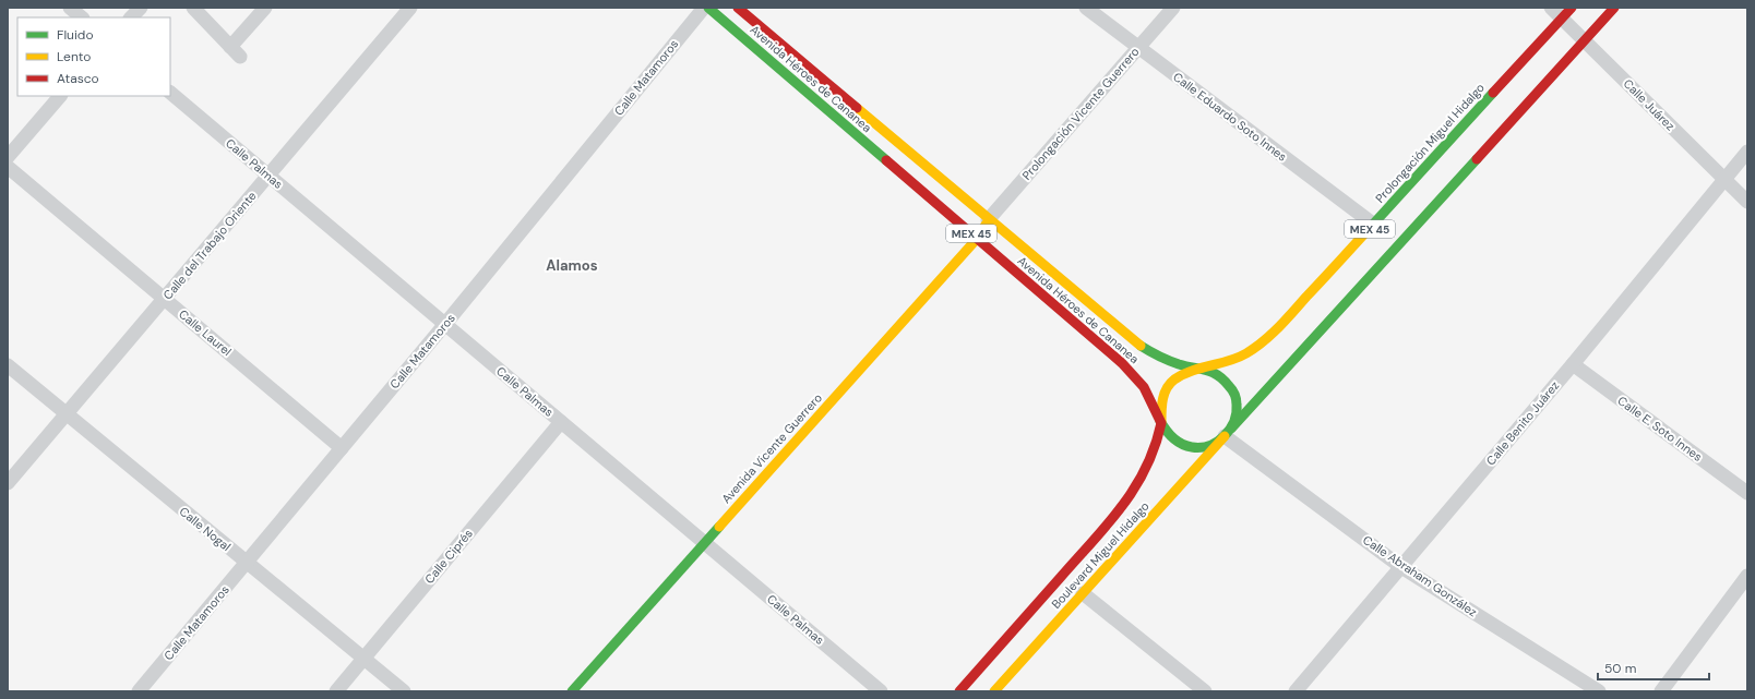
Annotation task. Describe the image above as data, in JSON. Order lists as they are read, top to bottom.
{
  "streets": {
    "main road": [
      "Avenida Héroes de Cananea",
      "Prolongación Miguel Hidalgo",
      "MEX 45",
      "Avenida Vicente Guerrero",
      "Boulevard Miguel Hidalgo"
    ],
    "street": [
      "Calle Matamoros",
      "Calle Juárez",
      "Prolongación Vicente Guerrero",
      "Calle Eduardo Soto Innes",
      "Calle Palmas",
      "Calle del Trabajo Oriente",
      "Calle Laurel",
      "Calle Benito Juárez",
      "Calle E. Soto Innes",
      "Calle Nogal",
      "Calle Ciprés",
      "Calle Abraham González"
    ]
  },
  "crossings": [
    ["Calle Matamoros", "Calle Palmas"],
    ["Calle Matamoros", "Calle Laurel"],
    ["Calle Matamoros", "Calle Nogal"],
    ["Avenida Héroes de Cananea", "Prolongación Vicente Guerrero"],
    ["Avenida Héroes de Cananea", "Prolongación Miguel Hidalgo"],
    ["Avenida Héroes de Cananea", "MEX 45"],
    ["Avenida Héroes de Cananea", "Avenida Vicente Guerrero"],
    ["Avenida Héroes de Cananea", "Boulevard Miguel Hidalgo"],
    ["Avenida Héroes de Cananea", "Calle Abraham González"],
    ["Calle Juárez", "Prolongación Miguel Hidalgo"],
    ["Calle Juárez", "MEX 45"],
    ["Calle Juárez", "Calle Benito Juárez"],
    ["Prolongación Vicente Guerrero", "Calle Eduardo Soto Innes"],
    ["Prolongación Vicente Guerrero", "Avenida Vicente Guerrero"],
    ["Calle Eduardo Soto Innes", "Prolongación Miguel Hidalgo"],
    ["Prolongación Miguel Hidalgo", "MEX 45"],
    ["Prolongación Miguel Hidalgo", "Boulevard Miguel Hidalgo"],
    ["Prolongación Miguel Hidalgo", "Calle Abraham González"],
    ["Calle Palmas", "Calle del Trabajo Oriente"],
    ["Calle Palmas", "Avenida Vicente Guerrero"],
    ["Calle Palmas", "Calle Ciprés"],
    ["MEX 45", "Boulevard Miguel Hidalgo"],
    ["MEX 45", "Calle Abraham González"],
    ["Calle del Trabajo Oriente", "Calle Laurel"],
    ["Calle del Trabajo Oriente", "Calle Nogal"],
    ["Calle Benito Juárez", "Calle E. Soto Innes"],
    ["Calle Benito Juárez", "Calle Abraham González"],
    ["Calle Nogal", "Calle Ciprés"],
    ["Boulevard Miguel Hidalgo", "Calle Abraham González"]
  ],
  "districts": ["Alamos"],
  "legend": ["Fluido", "Lento", "Atasco"],
  "scale_bar": "50 m"
}
